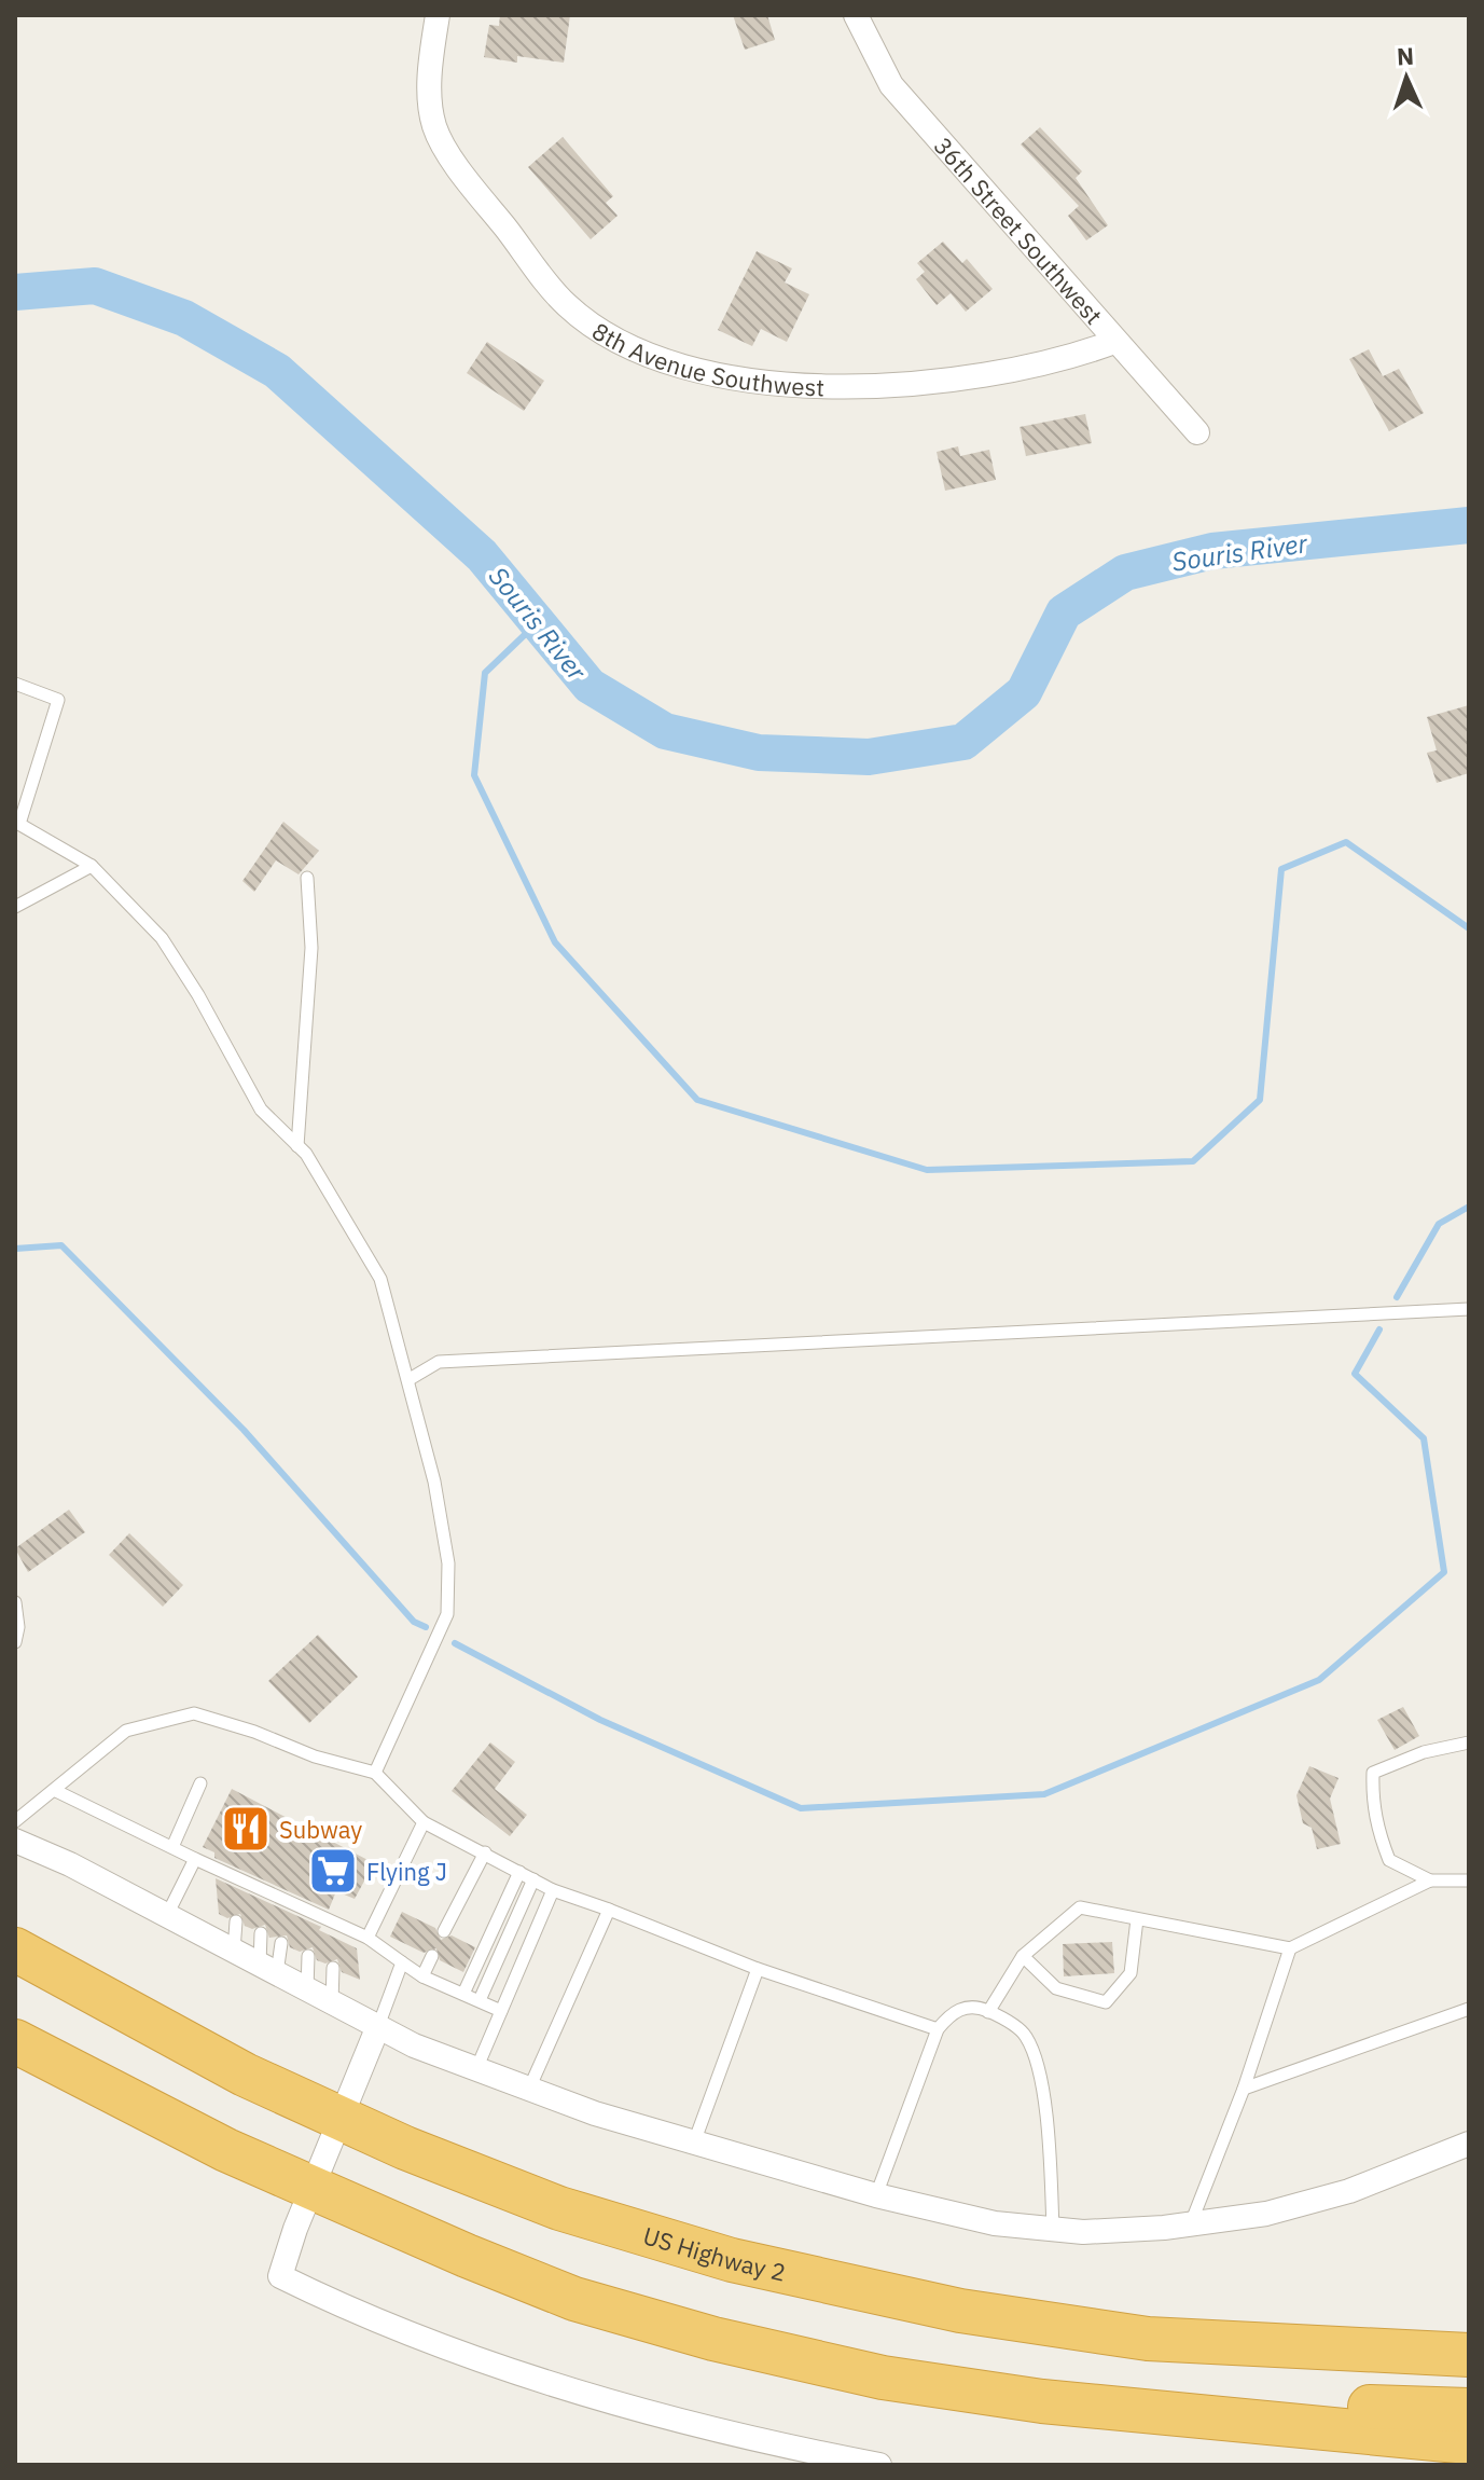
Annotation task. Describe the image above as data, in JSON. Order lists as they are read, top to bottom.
{
  "streets": {
    "highway": ["US Highway 2"],
    "street": ["36th Street Southwest", "8th Avenue Southwest"]
  },
  "crossings": [
    ["36th Street Southwest", "8th Avenue Southwest"]
  ],
  "water": ["Souris River"],
  "places": {
    "restaurant": ["Subway"],
    "supermarket": ["Flying J"]
  },
  "north": "top"
}
